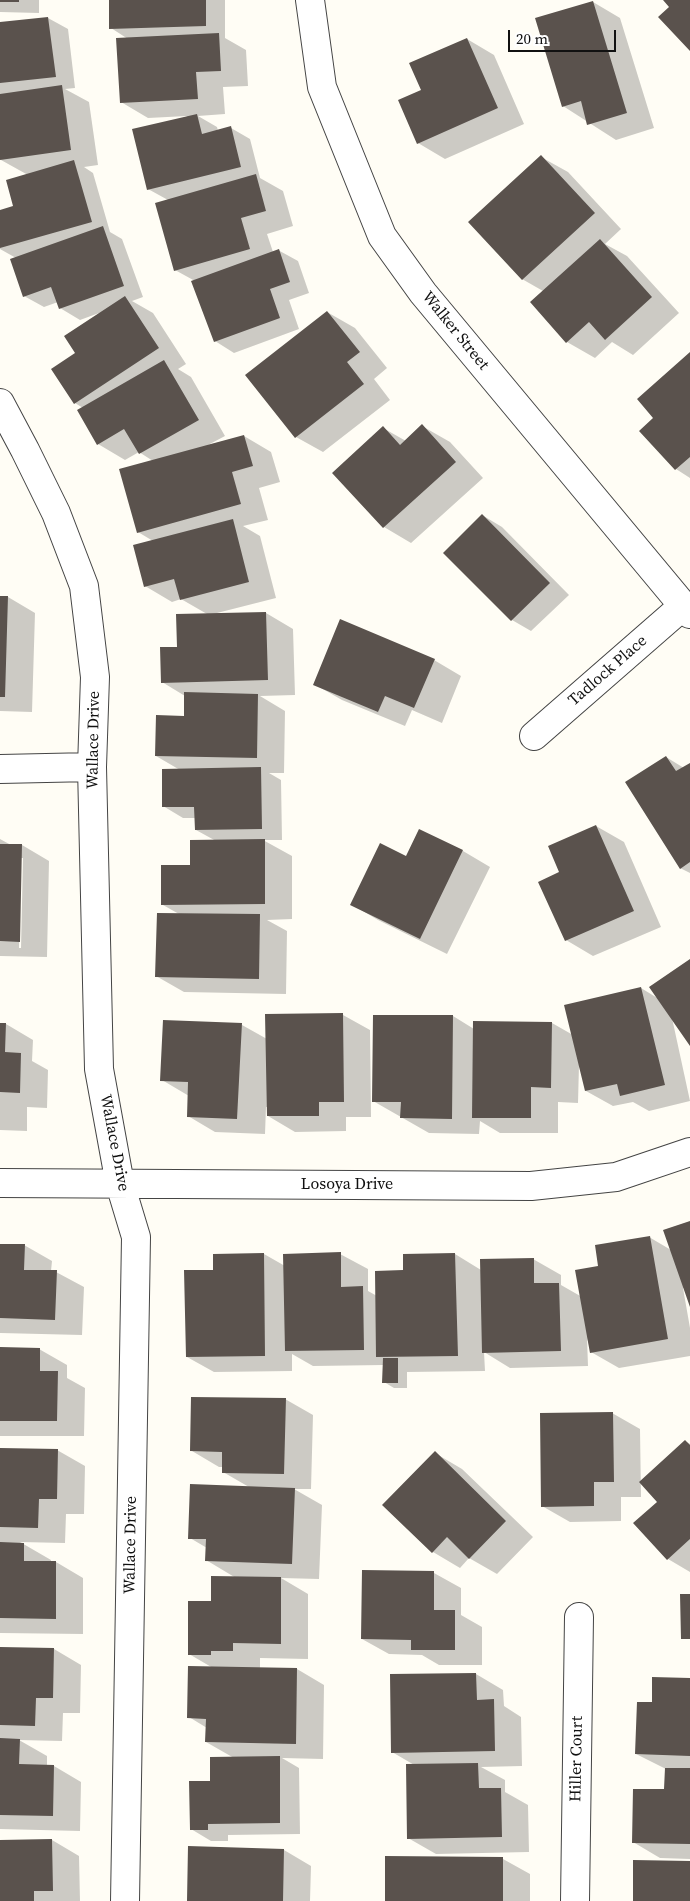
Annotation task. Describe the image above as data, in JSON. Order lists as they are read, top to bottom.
{
  "streets": {
    "street": [
      "Walker Street",
      "Tadlock Place",
      "Wallace Drive",
      "Losoya Drive",
      "Hiller Court"
    ]
  },
  "crossings": [
    ["Walker Street", "Tadlock Place"],
    ["Wallace Drive", "Losoya Drive"]
  ],
  "scale_bar": "20 m"
}
